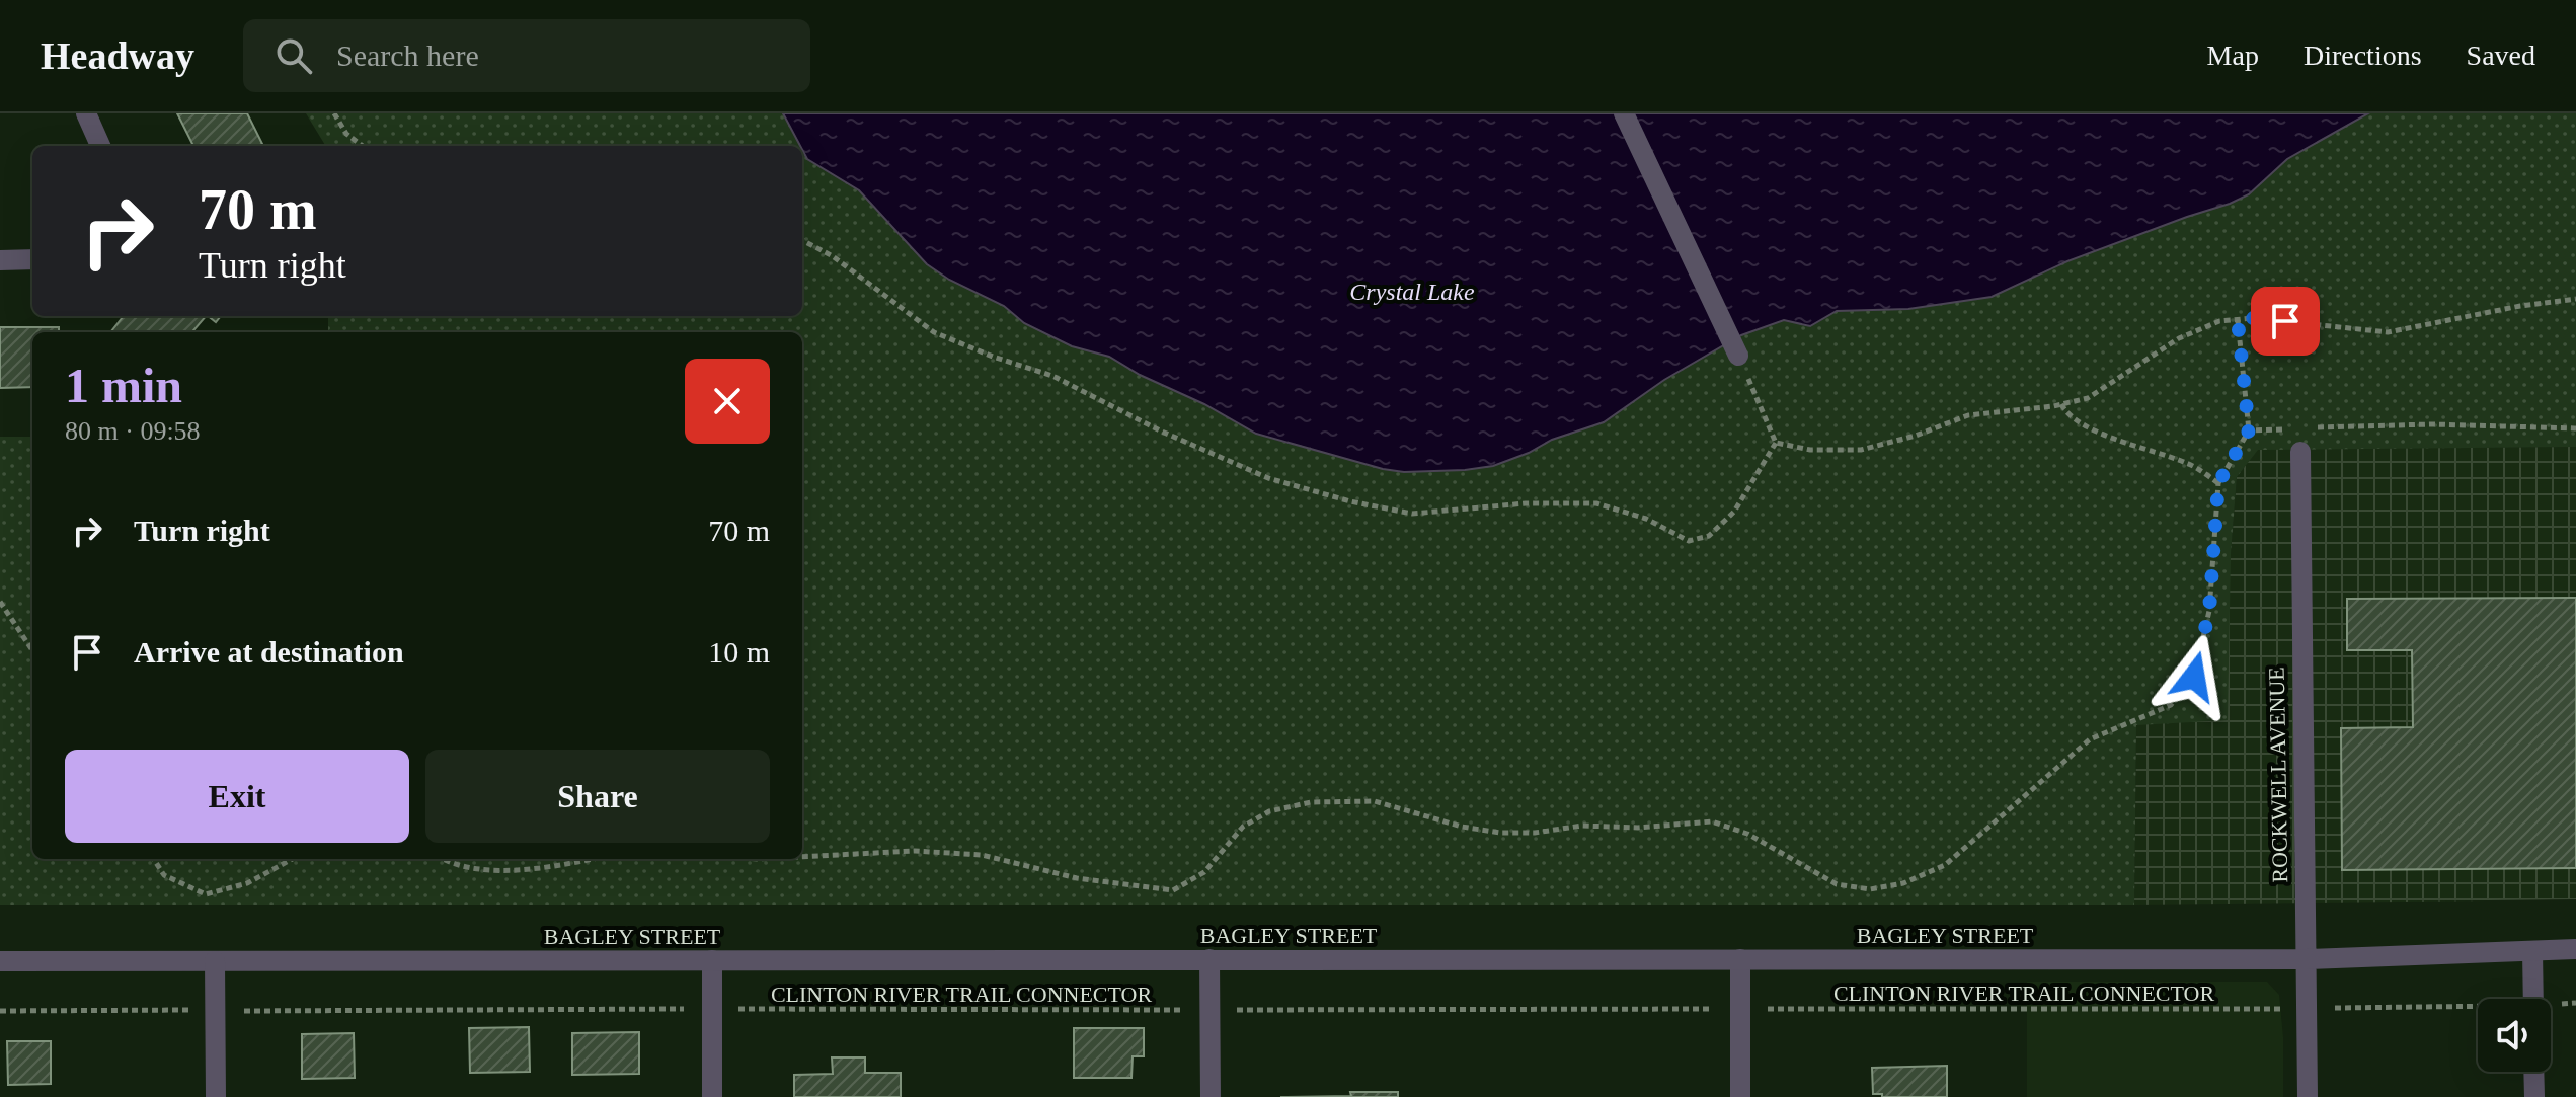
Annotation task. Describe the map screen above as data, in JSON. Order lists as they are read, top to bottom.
{
  "streets": {
    "street": ["ROCKWELL AVENUE", "BAGLEY STREET"],
    "path": ["CLINTON RIVER TRAIL CONNECTOR"]
  },
  "crossings": [
    ["ROCKWELL AVENUE", "BAGLEY STREET"]
  ],
  "water": ["Crystal Lake"],
  "page": {
    "header": "Headway",
    "search": "Search here",
    "nav": ["Map", "Directions", "Saved"],
    "turn": ["70 m", "Turn right"],
    "heading": ["1 min", "80 m · 09:58"],
    "list": [
      {
        "name": "Turn right",
        "value": "70 m"
      },
      {
        "name": "Arrive at destination",
        "value": "10 m"
      }
    ],
    "buttons": ["Exit", "Share"]
  }
}
